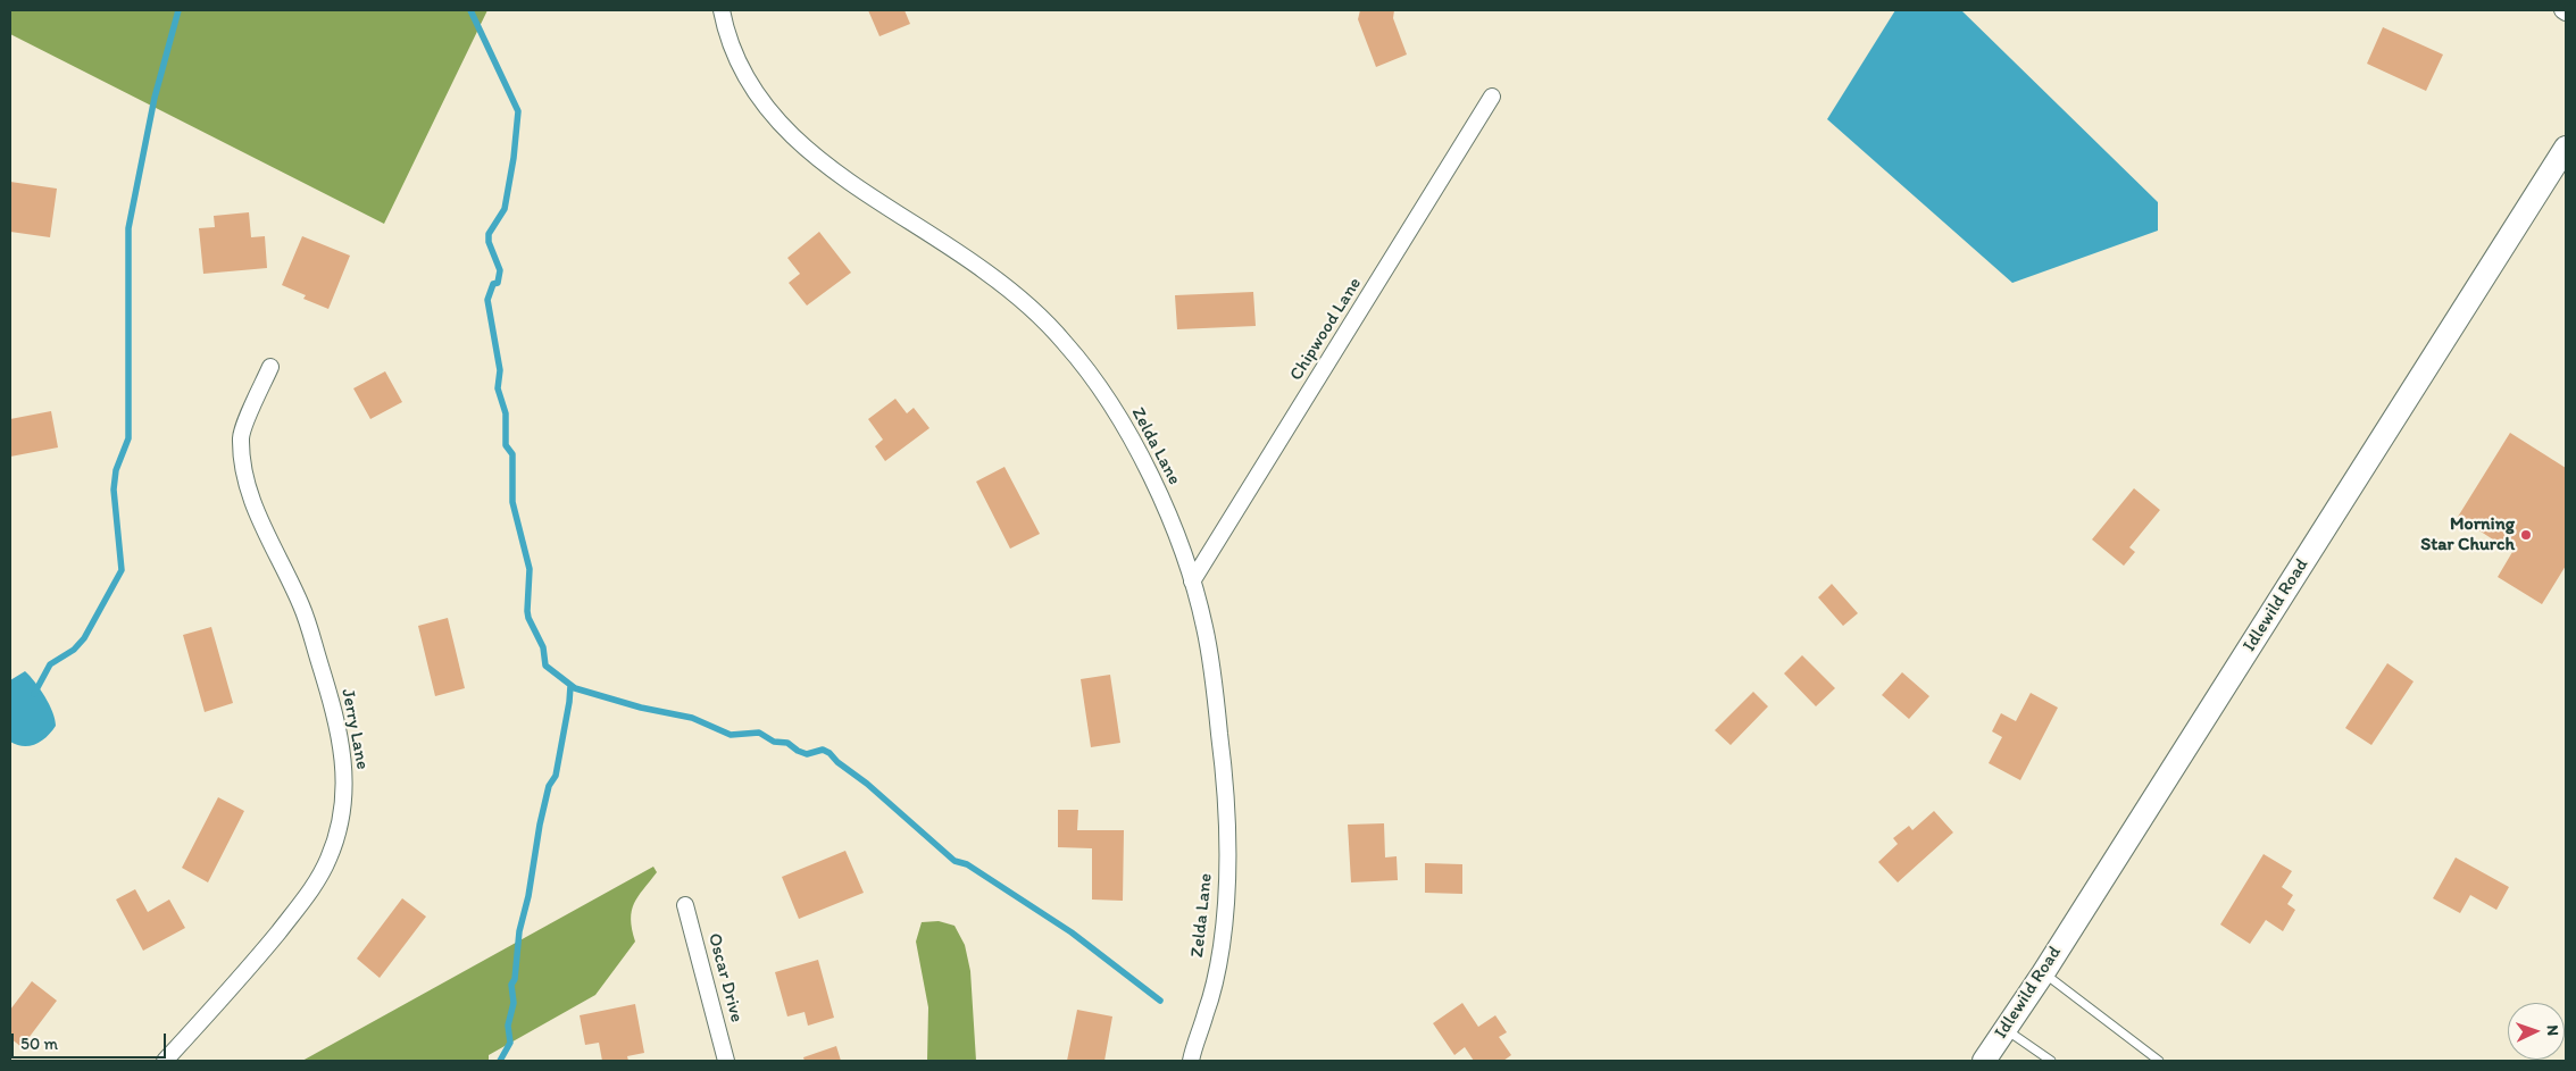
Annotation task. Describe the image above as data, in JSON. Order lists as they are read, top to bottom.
{
  "streets": {
    "main road": ["Idlewild Road"],
    "street": [
      "Chipwood Lane",
      "Zelda Lane",
      "Jerry Lane",
      "Oscar Drive"
    ]
  },
  "crossings": [
    ["Chipwood Lane", "Zelda Lane"]
  ],
  "places": ["Morning Star Church"],
  "scale_bar": "50 m",
  "north": "right"
}
